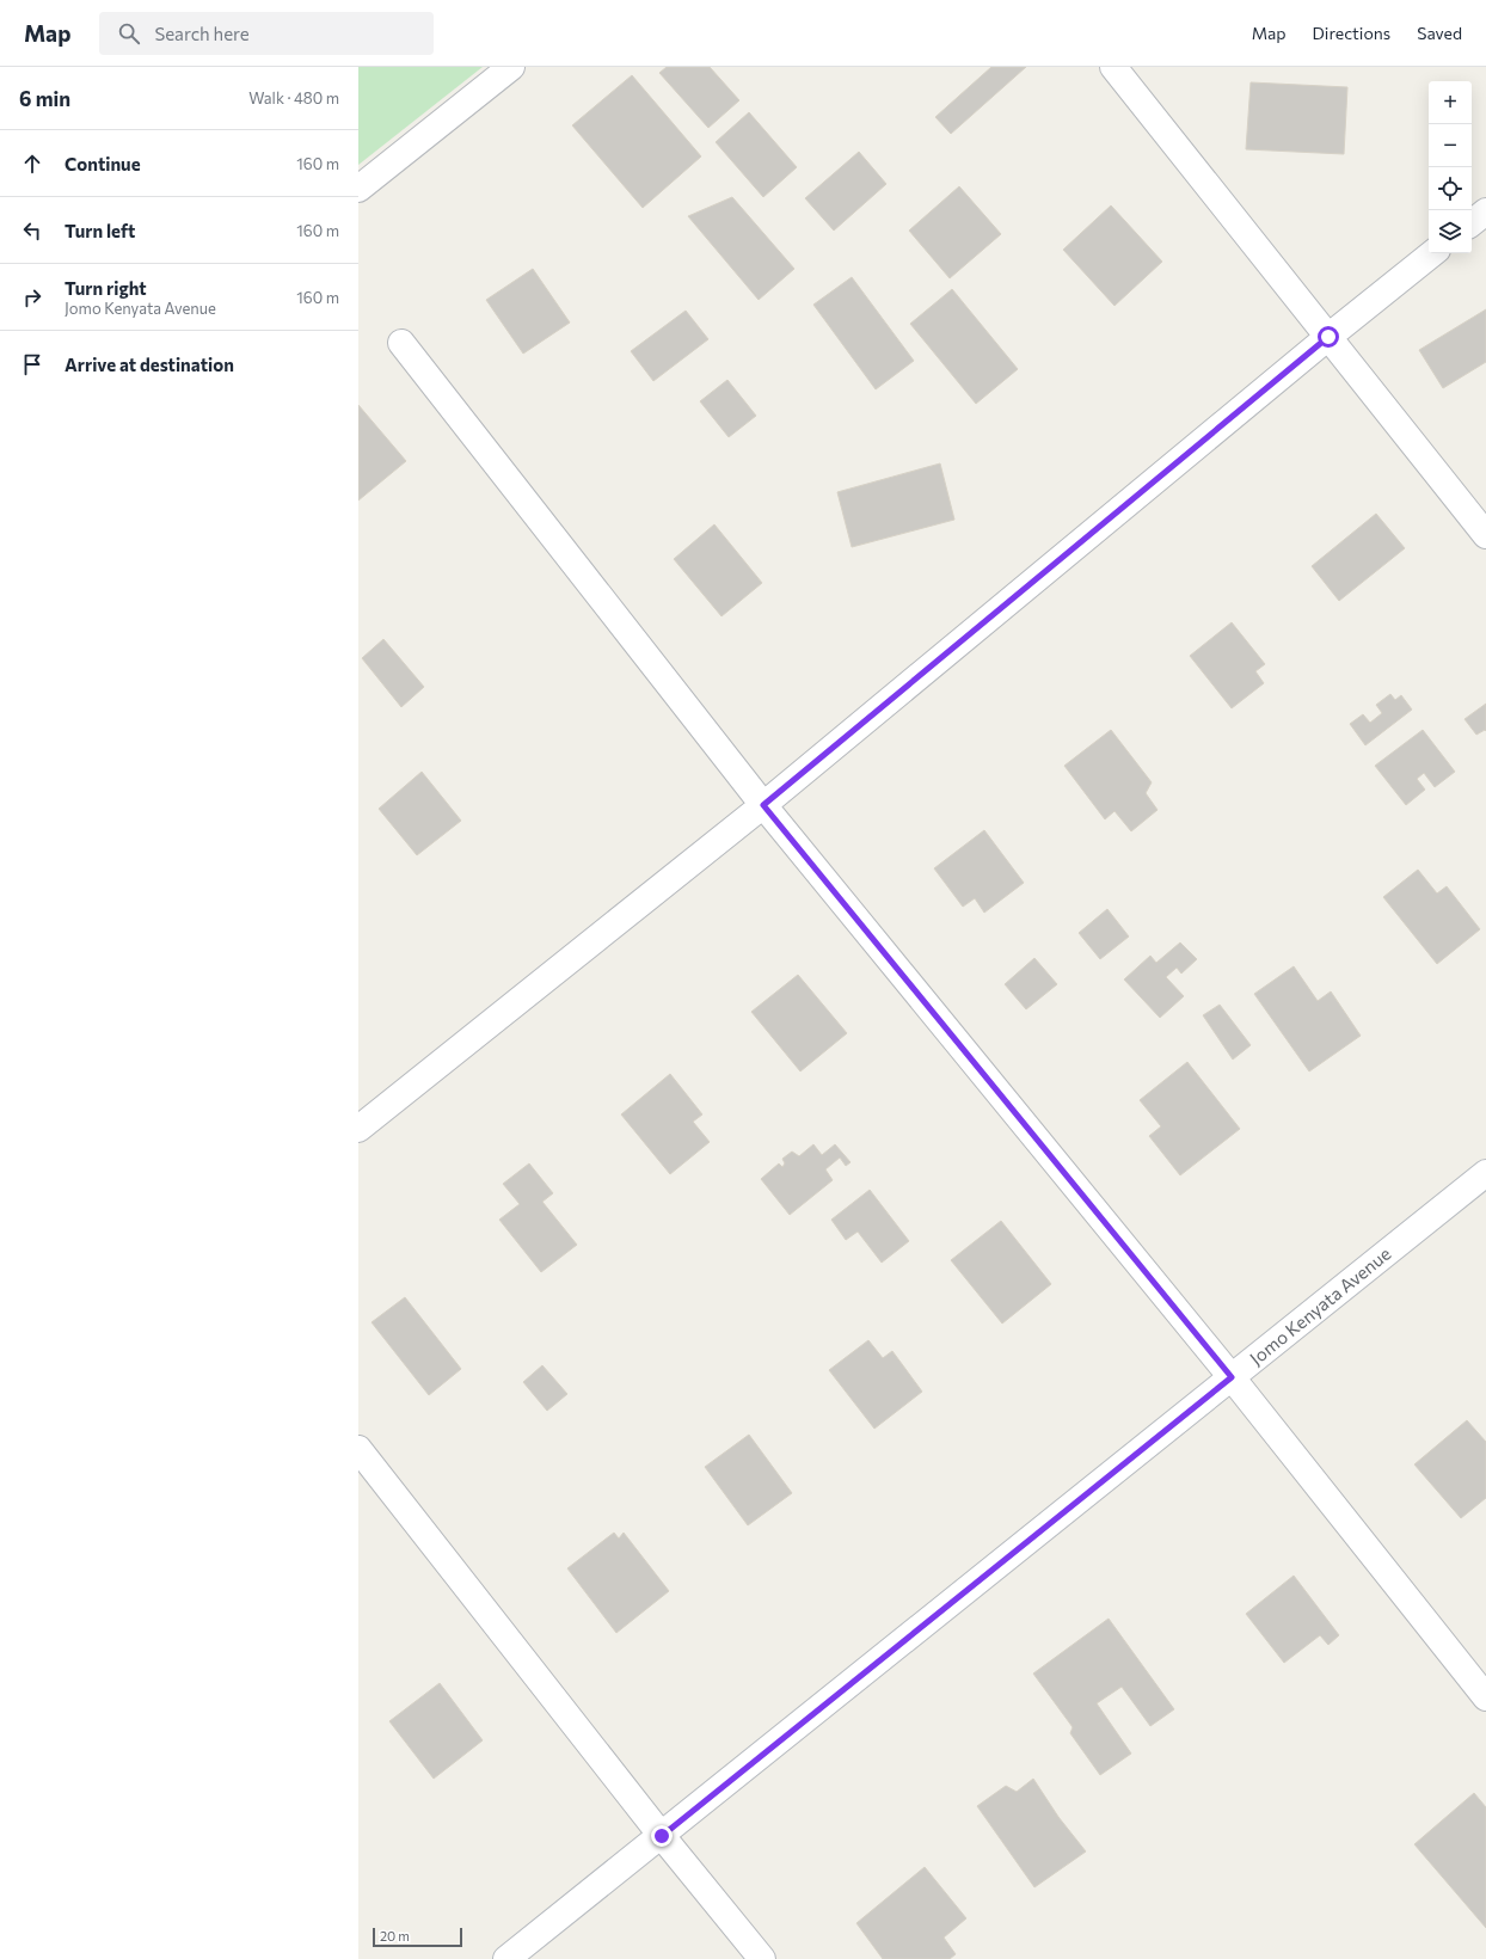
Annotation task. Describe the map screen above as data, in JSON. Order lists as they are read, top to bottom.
{
  "streets": {
    "street": ["Jomo Kenyata Avenue"]
  },
  "scale_bar": "20 m",
  "page": {
    "header": "Map",
    "search": "Search here",
    "nav": ["Map", "Directions", "Saved"],
    "heading": ["6 min", "Walk · 480 m"],
    "map_buttons": ["+", "−"],
    "list": [
      ["Continue", "160 m"],
      ["Turn left", "160 m"],
      ["Turn right", "Jomo Kenyata Avenue", "160 m"],
      "Arrive at destination"
    ],
    "scale": "20 m"
  }
}
